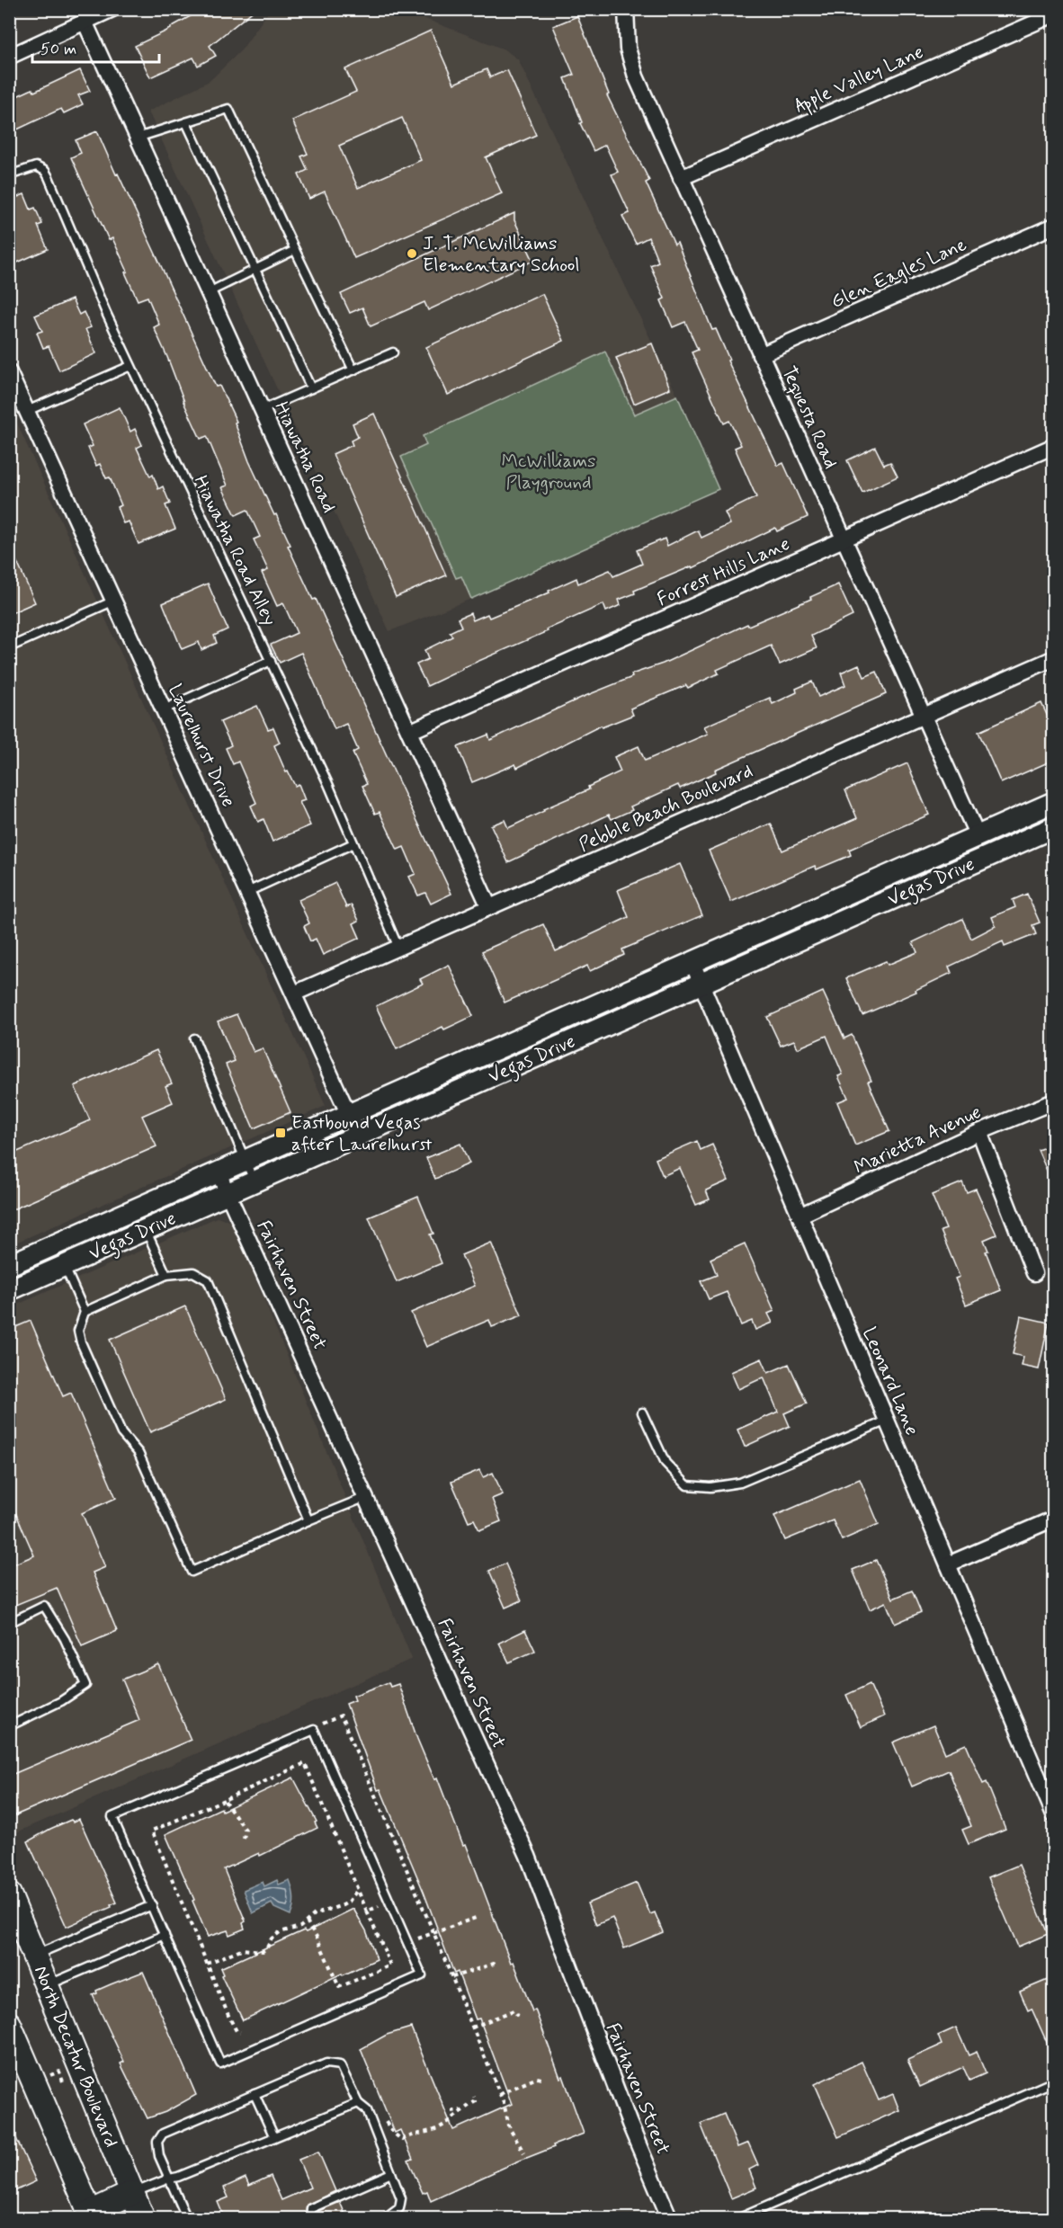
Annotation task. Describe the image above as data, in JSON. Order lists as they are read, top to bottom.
{
  "streets": {
    "main road": ["Vegas Drive", "North Decatur Boulevard"],
    "street": [
      "Apple Valley Lane",
      "Glen Eagles Lane",
      "Tequesta Road",
      "Hiawatha Road",
      "Forrest Hills Lane",
      "Laurelhurst Drive",
      "Pebble Beach Boulevard",
      "Marietta Avenue",
      "Fairhaven Street",
      "Leonard Lane"
    ],
    "lane": ["Hiawatha Road Alley"]
  },
  "crossings": [
    ["Apple Valley Lane", "Tequesta Road"],
    ["Glen Eagles Lane", "Tequesta Road"],
    ["Tequesta Road", "Forrest Hills Lane"],
    ["Tequesta Road", "Pebble Beach Boulevard"],
    ["Tequesta Road", "Vegas Drive"],
    ["Hiawatha Road", "Forrest Hills Lane"],
    ["Hiawatha Road", "Pebble Beach Boulevard"],
    ["Hiawatha Road Alley", "Pebble Beach Boulevard"],
    ["Laurelhurst Drive", "Pebble Beach Boulevard"],
    ["Laurelhurst Drive", "Vegas Drive"],
    ["Vegas Drive", "Fairhaven Street"],
    ["Vegas Drive", "Leonard Lane"],
    ["Marietta Avenue", "Leonard Lane"]
  ],
  "parks": ["McWilliams Playground"],
  "places": {
    "other": ["J. T. McWilliams Elementary School"],
    "transit": ["Eastbound Vegas after Laurelhurst"]
  },
  "scale_bar": "50 m"
}
